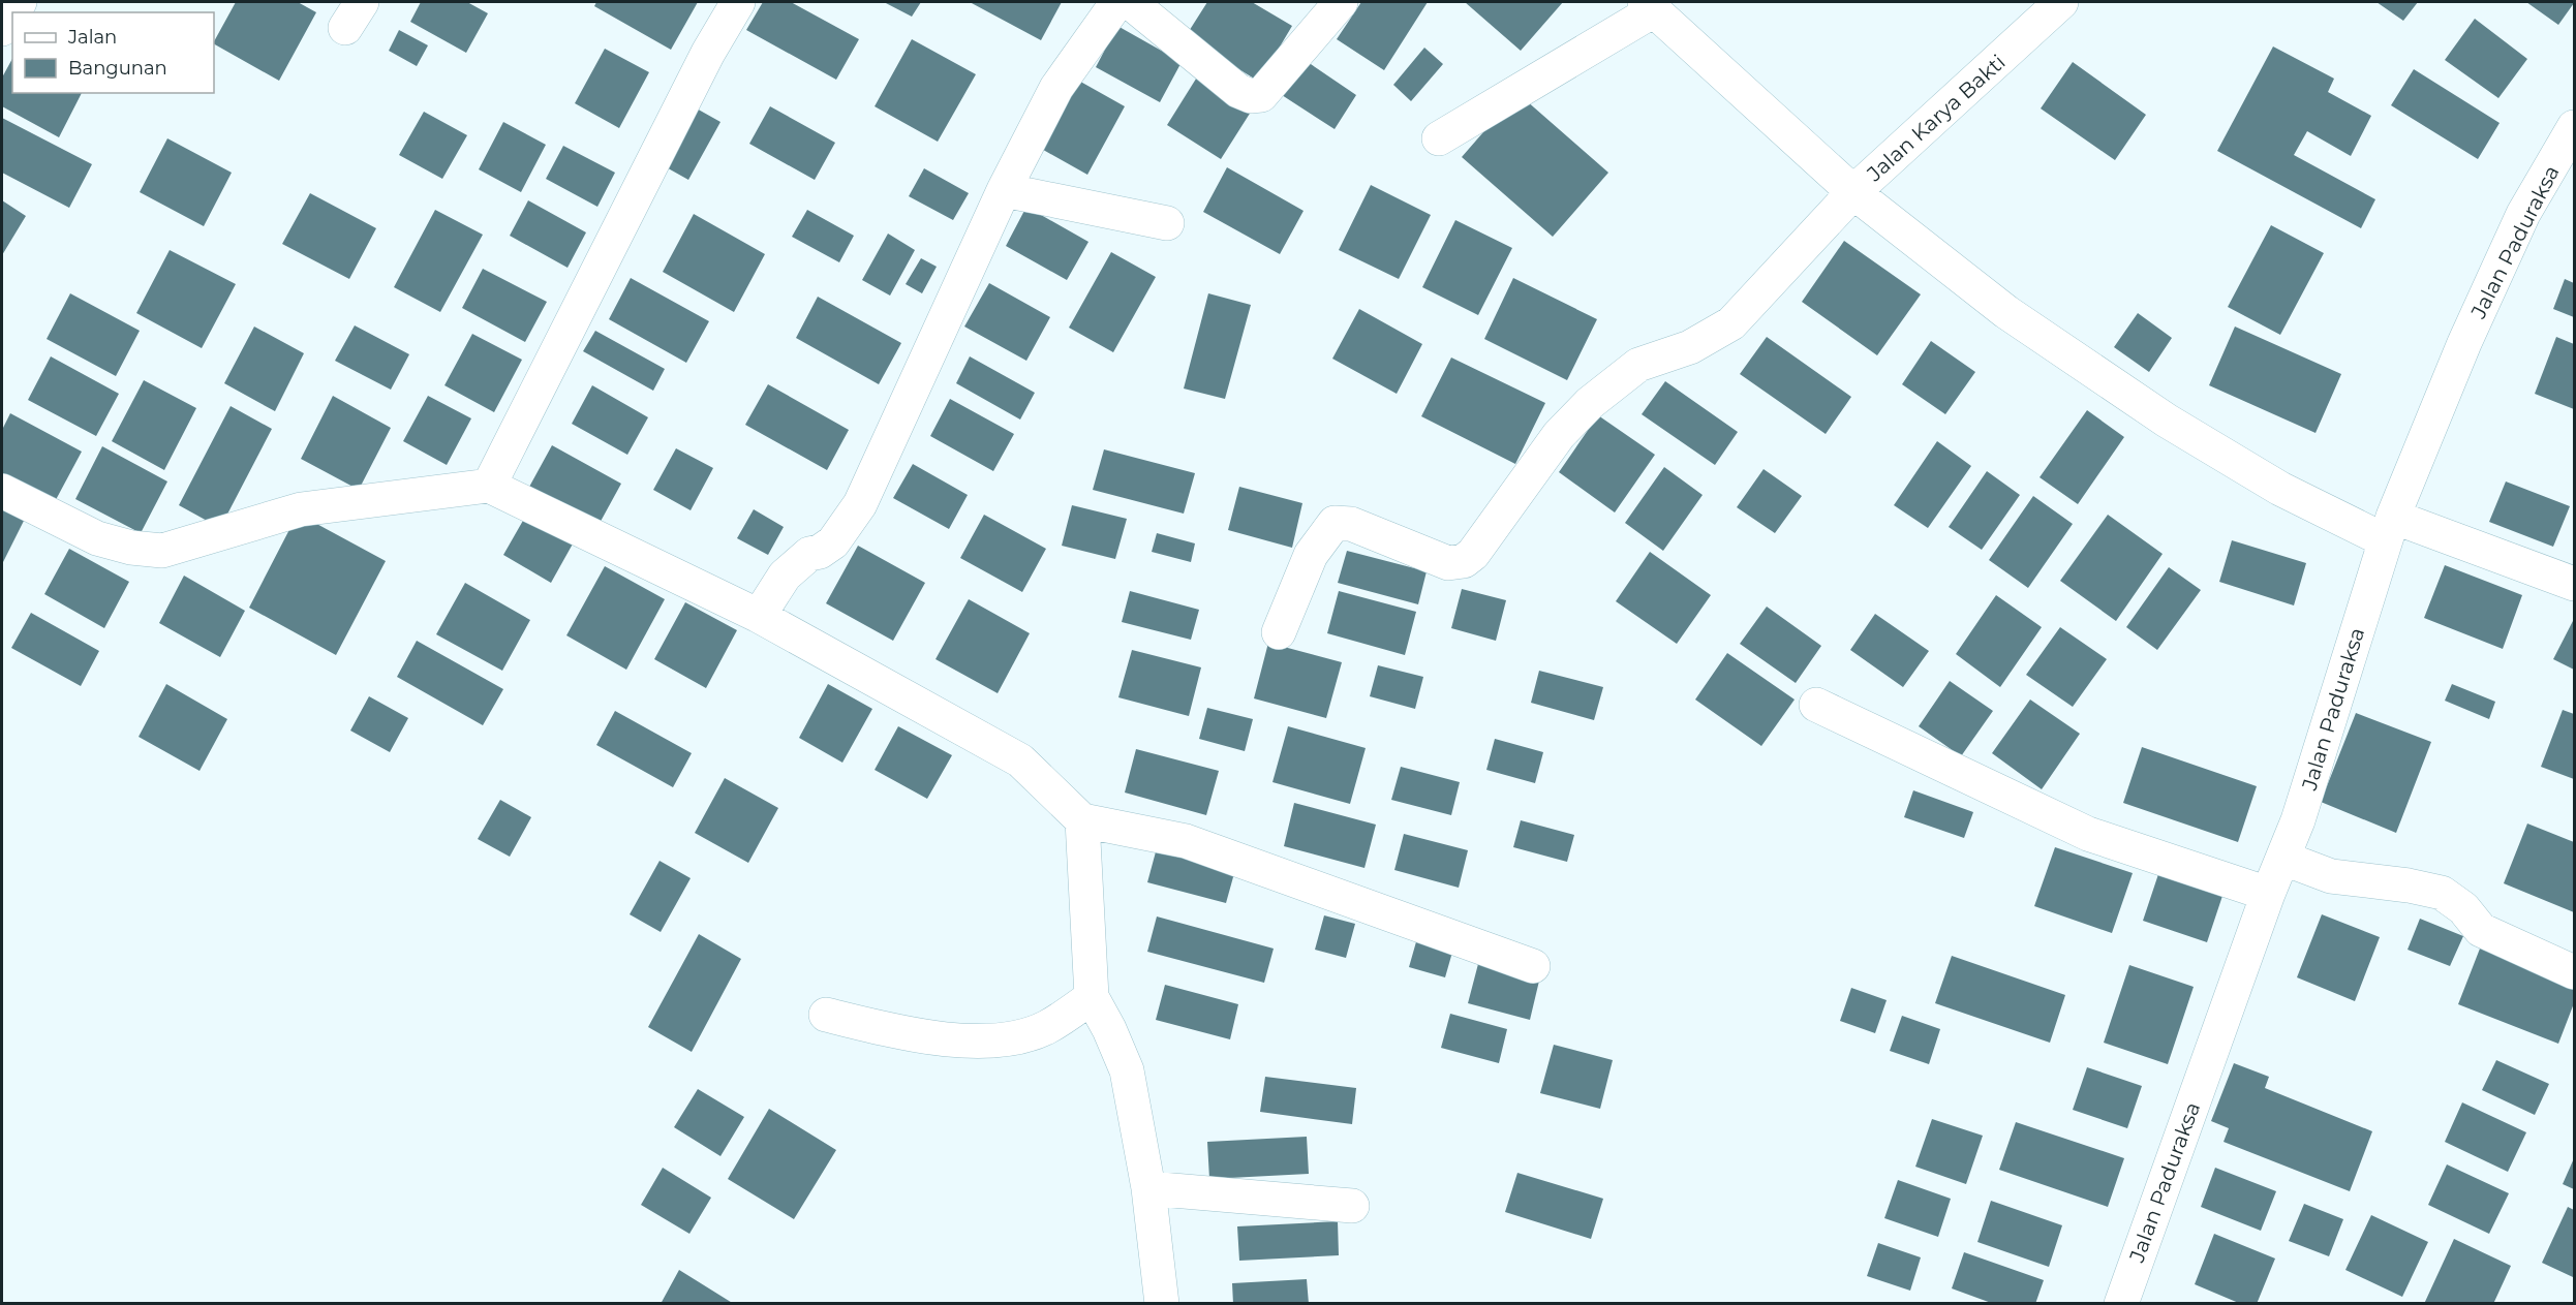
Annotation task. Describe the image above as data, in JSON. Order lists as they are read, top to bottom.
{
  "streets": {
    "street": ["Jalan Karya Bakti", "Jalan Paduraksa"]
  },
  "legend": ["Jalan", "Bangunan"]
}
